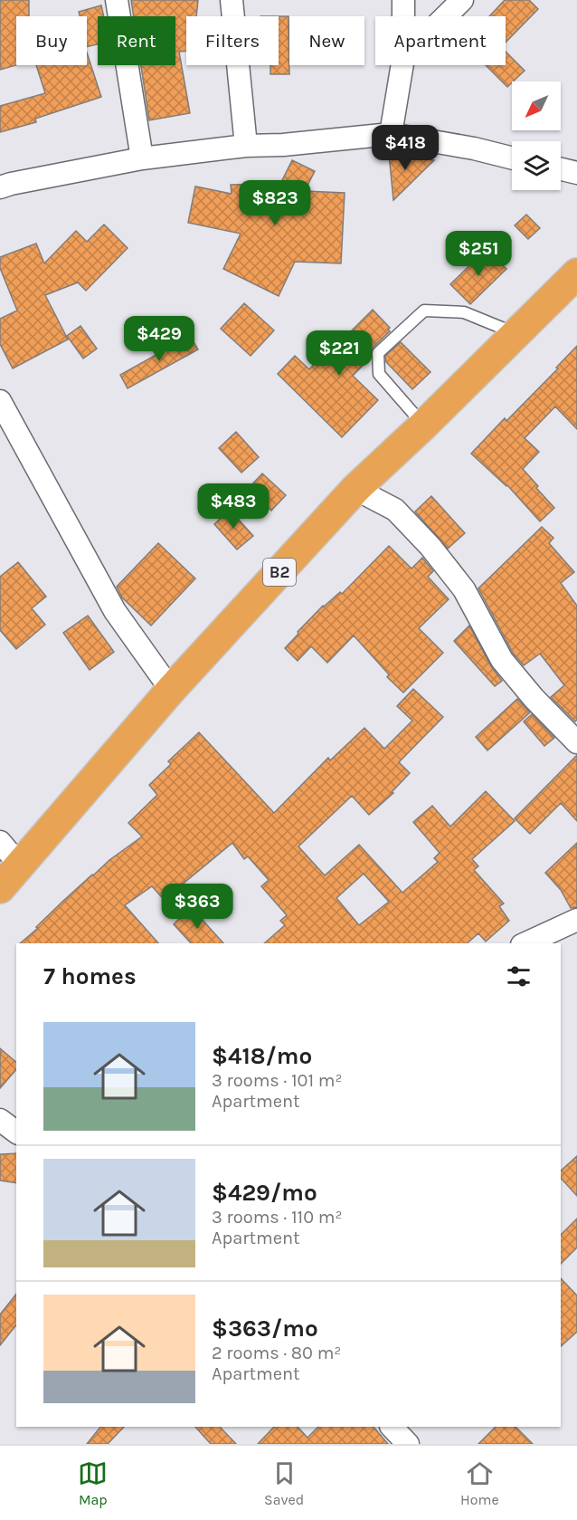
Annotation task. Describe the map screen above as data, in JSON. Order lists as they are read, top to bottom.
{
  "streets": {
    "highway": ["B2"]
  },
  "north": "bottom left",
  "page": {
    "chip": [
      "Buy",
      "Rent",
      "Filters",
      "New",
      "Apartment"
    ],
    "price": [
      "$418",
      "$823",
      "$251",
      "$429",
      "$221",
      "$483",
      "$363"
    ],
    "heading": "7 homes",
    "list": [
      {
        "name": "$418/mo",
        "note": "3 rooms · 101 m² · Apartment"
      },
      {
        "name": "$429/mo",
        "note": "3 rooms · 110 m² · Apartment"
      },
      {
        "name": "$363/mo",
        "note": "2 rooms · 80 m² · Apartment"
      }
    ],
    "tabs": ["Map", "Saved", "Home"]
  }
}
